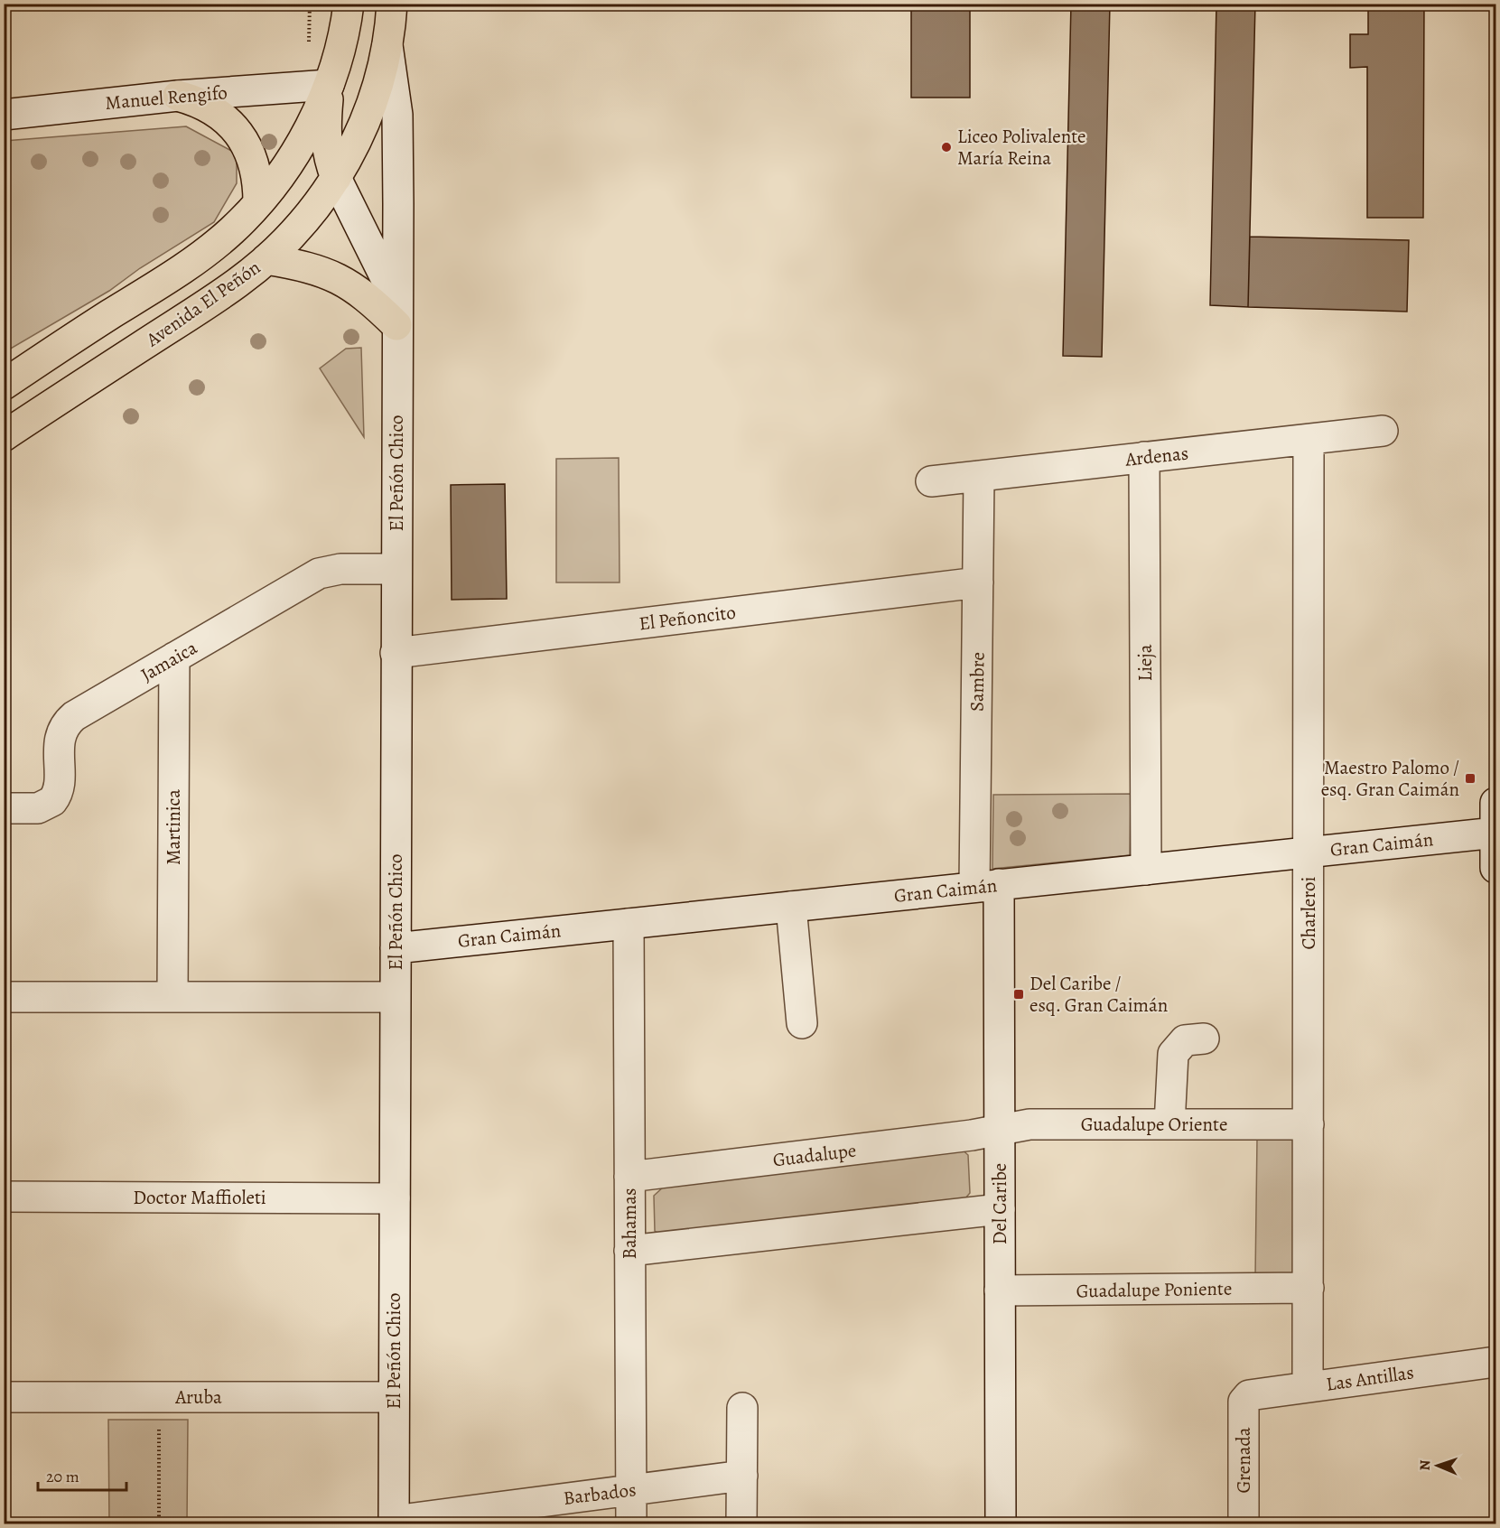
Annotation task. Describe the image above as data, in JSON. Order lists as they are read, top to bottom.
{
  "streets": {
    "main road": ["Avenida El Peñón"],
    "street": [
      "Manuel Rengifo",
      "Ardenas",
      "El Peñón Chico",
      "El Peñoncito",
      "Jamaica",
      "Lieja",
      "Sambre",
      "Martinica",
      "Gran Caimán",
      "Charleroi",
      "Guadalupe Oriente",
      "Guadalupe",
      "Doctor Maffioleti",
      "Del Caribe",
      "Bahamas",
      "Guadalupe Poniente",
      "Las Antillas",
      "Aruba",
      "Grenada",
      "Barbados"
    ]
  },
  "crossings": [
    ["Avenida El Peñón", "El Peñón Chico"],
    ["Ardenas", "Lieja"],
    ["Ardenas", "Sambre"],
    ["Ardenas", "Charleroi"],
    ["El Peñón Chico", "El Peñoncito"],
    ["El Peñón Chico", "Jamaica"],
    ["El Peñón Chico", "Gran Caimán"],
    ["El Peñón Chico", "Doctor Maffioleti"],
    ["El Peñón Chico", "Aruba"],
    ["El Peñón Chico", "Barbados"],
    ["El Peñoncito", "Sambre"],
    ["Jamaica", "Martinica"],
    ["Lieja", "Gran Caimán"],
    ["Sambre", "Gran Caimán"],
    ["Sambre", "Del Caribe"],
    ["Gran Caimán", "Charleroi"],
    ["Gran Caimán", "Del Caribe"],
    ["Gran Caimán", "Bahamas"],
    ["Charleroi", "Guadalupe Oriente"],
    ["Charleroi", "Guadalupe Poniente"],
    ["Charleroi", "Las Antillas"],
    ["Guadalupe Oriente", "Guadalupe"],
    ["Guadalupe Oriente", "Del Caribe"],
    ["Guadalupe", "Del Caribe"],
    ["Guadalupe", "Bahamas"],
    ["Del Caribe", "Guadalupe Poniente"],
    ["Bahamas", "Barbados"],
    ["Las Antillas", "Grenada"]
  ],
  "places": {
    "other": ["Liceo Polivalente María Reina"],
    "transit": ["Maestro Palomo / esq. Gran Caimán", "Del Caribe / esq. Gran Caimán"]
  },
  "scale_bar": "20 m",
  "north": "left"
}
